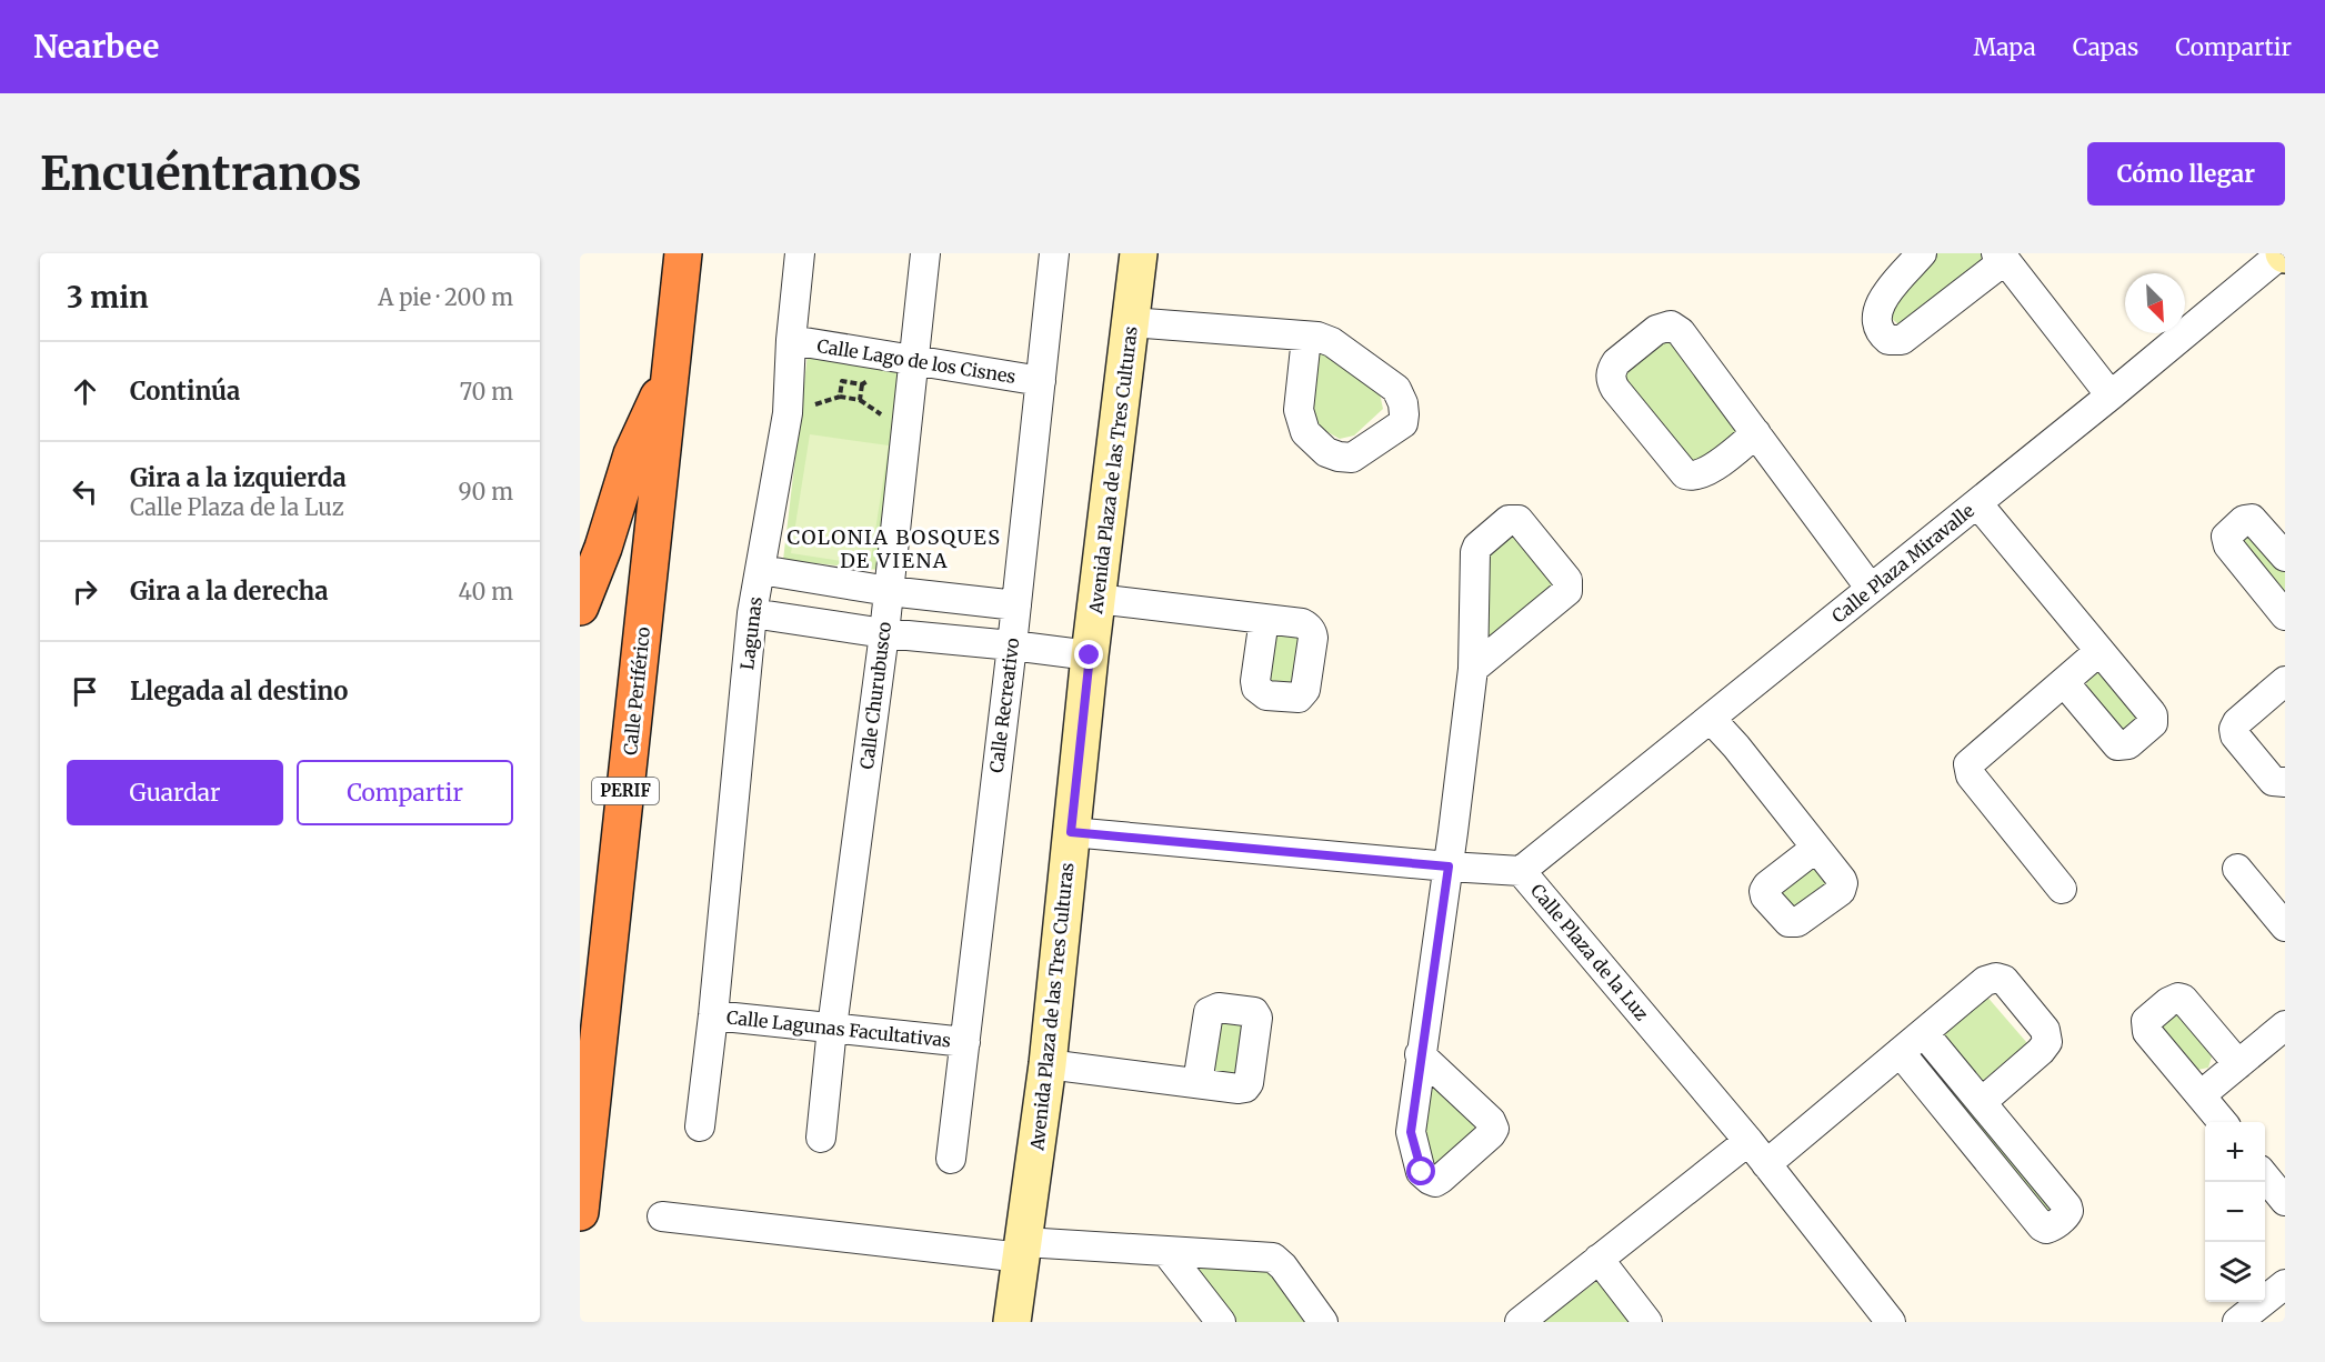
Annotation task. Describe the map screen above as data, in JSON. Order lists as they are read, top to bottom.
{
  "streets": {
    "highway": ["Calle Periférico", "PERIF"],
    "street": [
      "Calle Lago de los Cisnes",
      "Avenida Plaza de las Tres Culturas",
      "Calle Plaza Miravalle",
      "Lagunas",
      "Calle Churubusco",
      "Calle Recreativo",
      "Calle Plaza de la Luz",
      "Calle Lagunas Facultativas"
    ]
  },
  "crossings": [
    ["Calle Lago de los Cisnes", "Lagunas"],
    ["Calle Lago de los Cisnes", "Calle Churubusco"],
    ["Calle Lago de los Cisnes", "Calle Recreativo"],
    ["Avenida Plaza de las Tres Culturas", "Calle Plaza de la Luz"],
    ["Calle Plaza Miravalle", "Calle Plaza de la Luz"],
    ["Lagunas", "Calle Lagunas Facultativas"],
    ["Calle Churubusco", "Calle Lagunas Facultativas"],
    ["Calle Recreativo", "Calle Lagunas Facultativas"]
  ],
  "districts": ["COLONIA BOSQUES DE VIENA"],
  "north": "bottom right",
  "page": {
    "header": "Nearbee",
    "nav": ["Mapa", "Capas", "Compartir"],
    "buttons": [
      "Cómo llegar",
      ["Guardar", "Compartir"]
    ],
    "title": "Encuéntranos",
    "heading": ["3 min", "A pie · 200 m"],
    "list": [
      ["Continúa", "70 m"],
      ["Gira a la izquierda", "Calle Plaza de la Luz", "90 m"],
      ["Gira a la derecha", "40 m"],
      "Llegada al destino"
    ],
    "map_buttons": ["+", "−"]
  }
}
